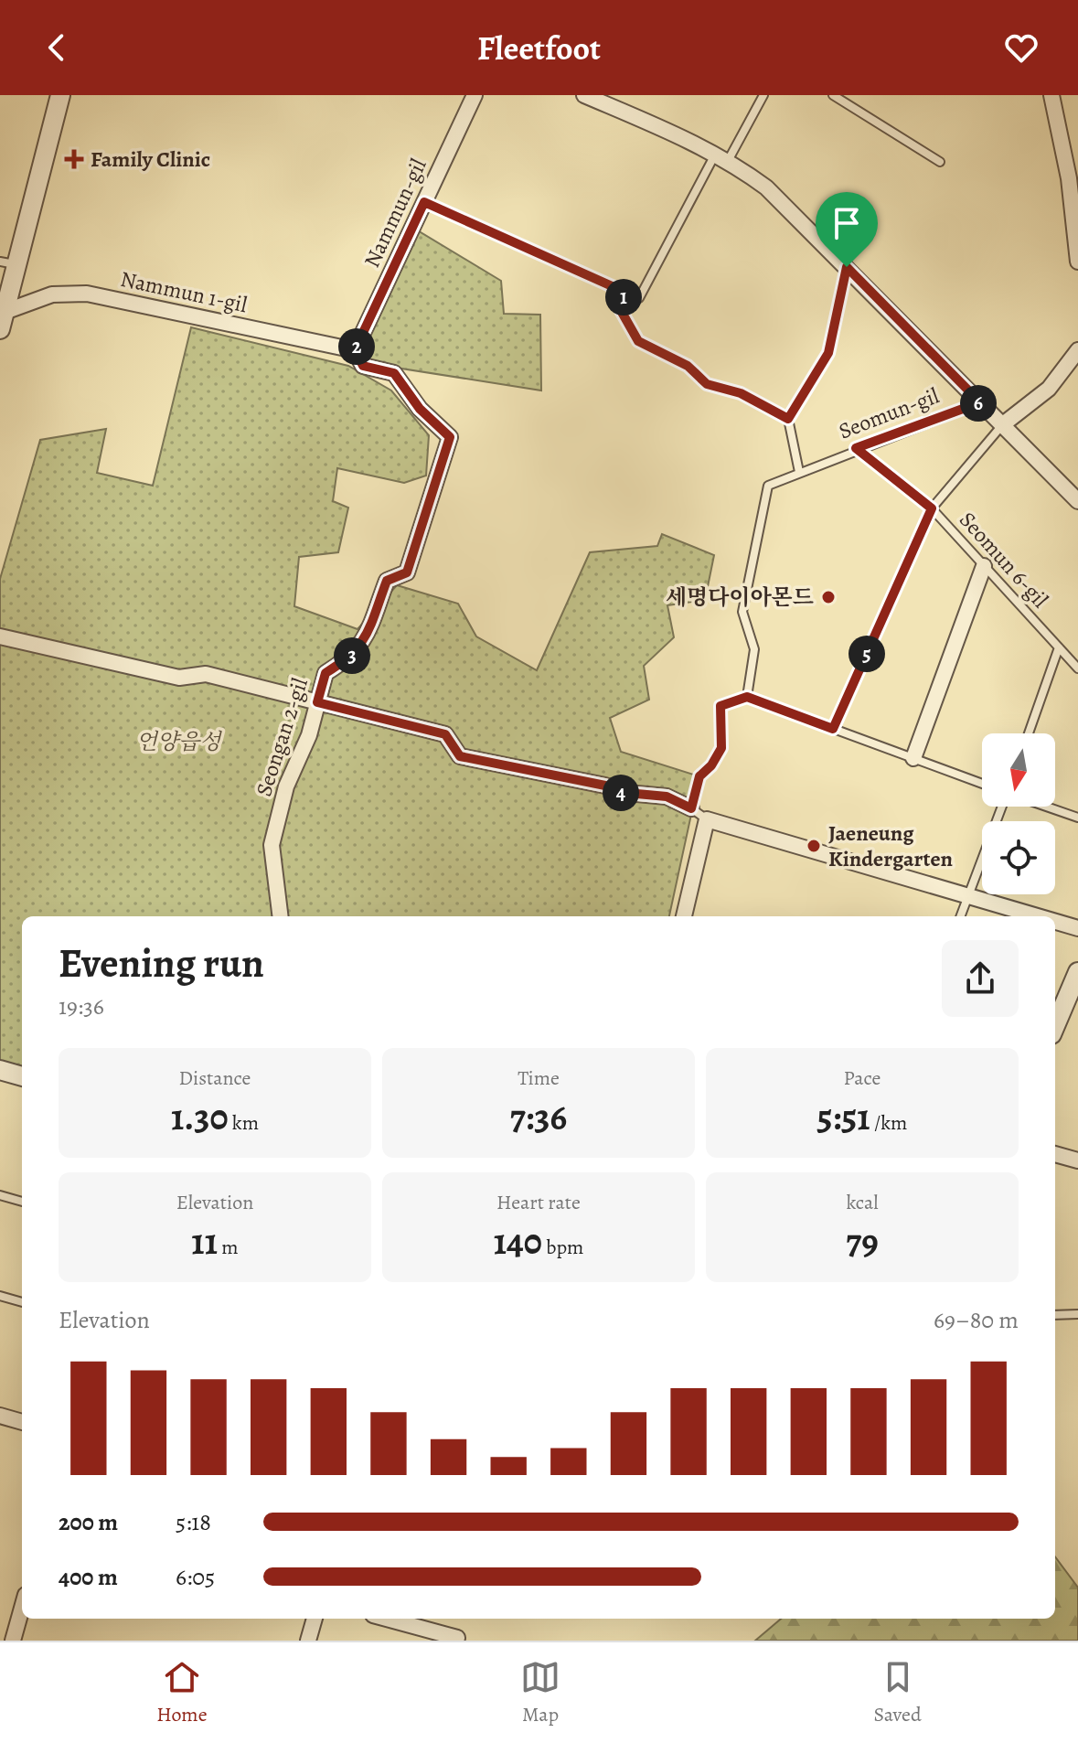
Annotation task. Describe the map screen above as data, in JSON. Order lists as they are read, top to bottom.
{
  "streets": {
    "street": ["Nammun-gil", "Nammun 1-gil", "Seongan 2-gil"],
    "lane": ["Seomun-gil", "Seomun 6-gil"]
  },
  "crossings": [
    ["Nammun-gil", "Nammun 1-gil"],
    ["Nammun-gil", "Seongan 2-gil"],
    ["Nammun 1-gil", "Seongan 2-gil"],
    ["Seomun-gil", "Seomun 6-gil"]
  ],
  "parks": ["언양읍성"],
  "places": {
    "health": ["Family Clinic"],
    "other": ["세명다이아몬드", "Jaeneung Kindergarten"]
  },
  "north": "bottom",
  "page": {
    "header": "Fleetfoot",
    "pins": [
      "1",
      "2",
      "6",
      "5",
      "3",
      "4"
    ],
    "heading": ["Evening run", "19:36"],
    "stats": [
      ["Distance", "1.30 km"],
      ["Time", "7:36"],
      ["Pace", "5:51 /km"],
      ["Elevation", "11 m"],
      ["Heart rate", "140 bpm"],
      ["kcal", "79"]
    ],
    "chart": ["Elevation", "69–80 m"],
    "list": [
      {
        "name": "200 m",
        "note": "5:18"
      },
      {
        "name": "400 m",
        "note": "6:05"
      }
    ],
    "tabs": ["Home", "Map", "Saved"]
  }
}
